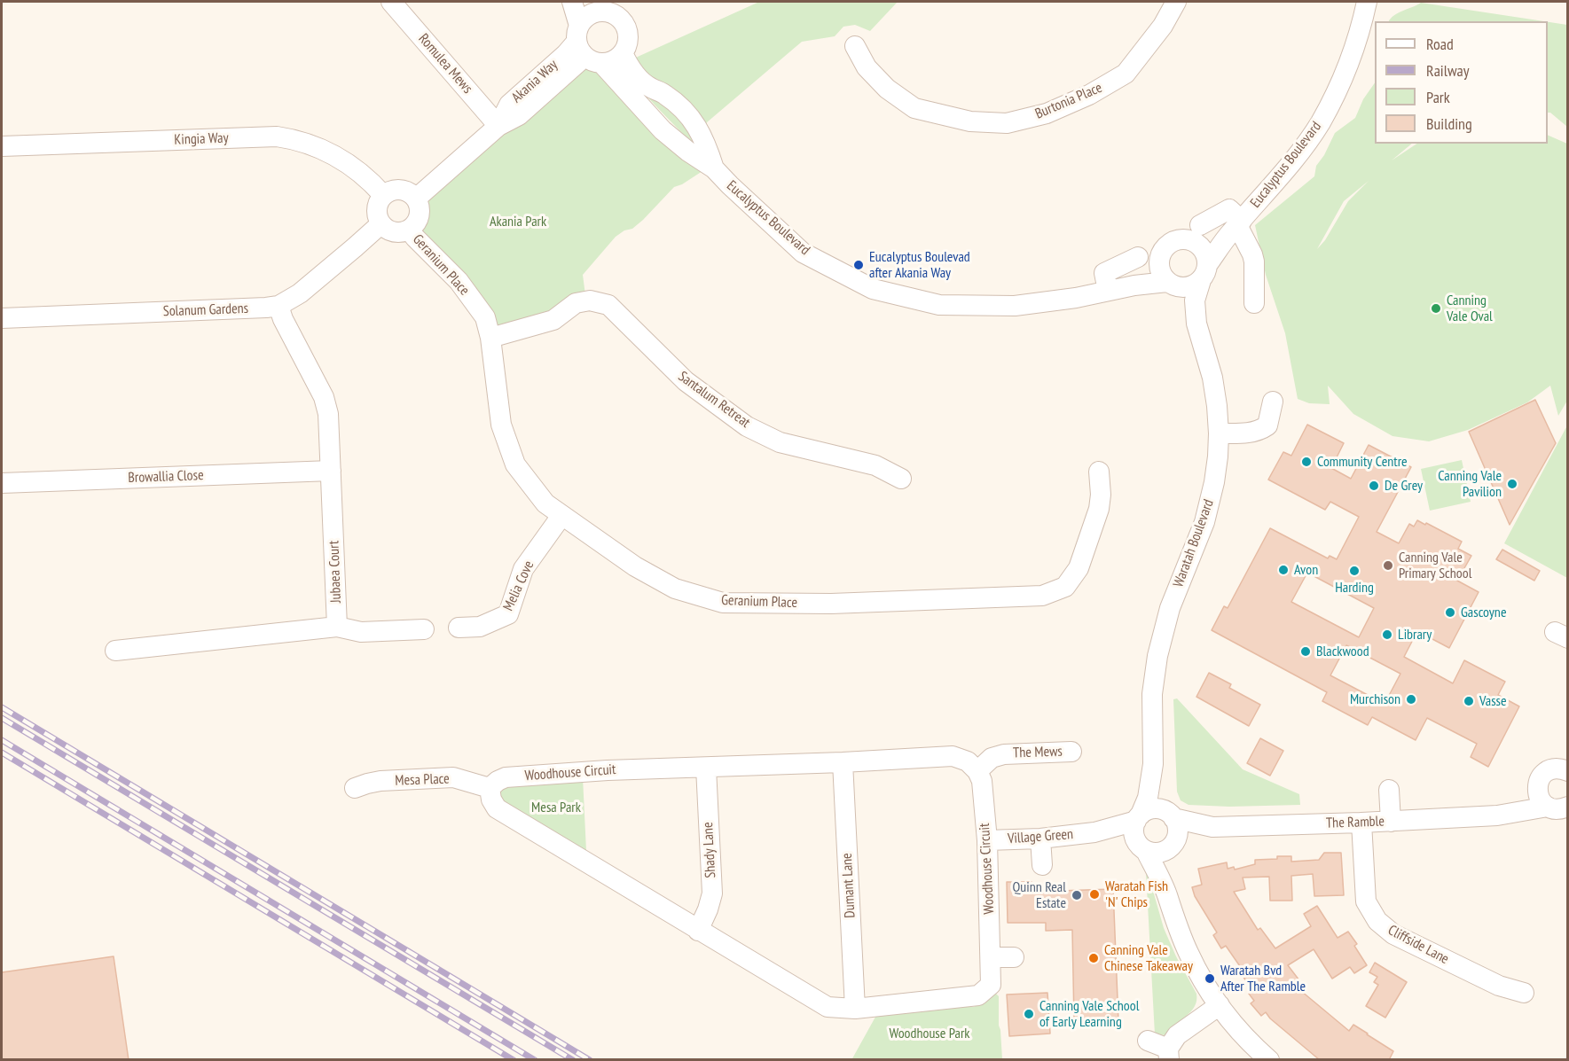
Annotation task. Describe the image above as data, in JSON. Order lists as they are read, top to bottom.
{
  "streets": {
    "street": [
      "Romulea Mews",
      "Akania Way",
      "Burtonia Place",
      "Kingia Way",
      "Eucalyptus Boulevard",
      "Geranium Place",
      "Solanum Gardens",
      "Santalum Retreat",
      "Browallia Close",
      "Waratah Boulevard",
      "Jubaea Court",
      "Melia Cove",
      "The Mews",
      "Woodhouse Circuit",
      "Mesa Place",
      "The Ramble",
      "Village Green",
      "Shady Lane",
      "Dumant Lane",
      "Cliffside Lane"
    ]
  },
  "crossings": [
    ["Romulea Mews", "Akania Way"],
    ["Akania Way", "Kingia Way"],
    ["Akania Way", "Eucalyptus Boulevard"],
    ["Akania Way", "Geranium Place"],
    ["Akania Way", "Solanum Gardens"],
    ["Kingia Way", "Geranium Place"],
    ["Kingia Way", "Solanum Gardens"],
    ["Eucalyptus Boulevard", "Waratah Boulevard"],
    ["Geranium Place", "Solanum Gardens"],
    ["Geranium Place", "Santalum Retreat"],
    ["Geranium Place", "Melia Cove"],
    ["Solanum Gardens", "Jubaea Court"],
    ["Browallia Close", "Jubaea Court"],
    ["Waratah Boulevard", "The Ramble"],
    ["Waratah Boulevard", "Village Green"],
    ["The Mews", "Woodhouse Circuit"],
    ["Woodhouse Circuit", "Mesa Place"],
    ["Woodhouse Circuit", "Village Green"],
    ["Woodhouse Circuit", "Shady Lane"],
    ["Woodhouse Circuit", "Dumant Lane"],
    ["The Ramble", "Village Green"],
    ["The Ramble", "Cliffside Lane"]
  ],
  "parks": ["Akania Park", "Mesa Park", "Woodhouse Park"],
  "places": [
    "Eucalyptus Boulevad after Akania Way",
    "Canning Vale Oval",
    "Community Centre",
    "Canning Vale Pavilion",
    "De Grey",
    "Canning Vale Primary School",
    "Avon",
    "Harding",
    "Gascoyne",
    "Library",
    "Blackwood",
    "Murchison",
    "Vasse",
    "Waratah Fish 'N' Chips",
    "Quinn Real Estate",
    "Canning Vale Chinese Takeaway",
    "Waratah Bvd After The Ramble",
    "Canning Vale School of Early Learning"
  ],
  "legend": [
    "Road",
    "Railway",
    "Park",
    "Building"
  ]
}
